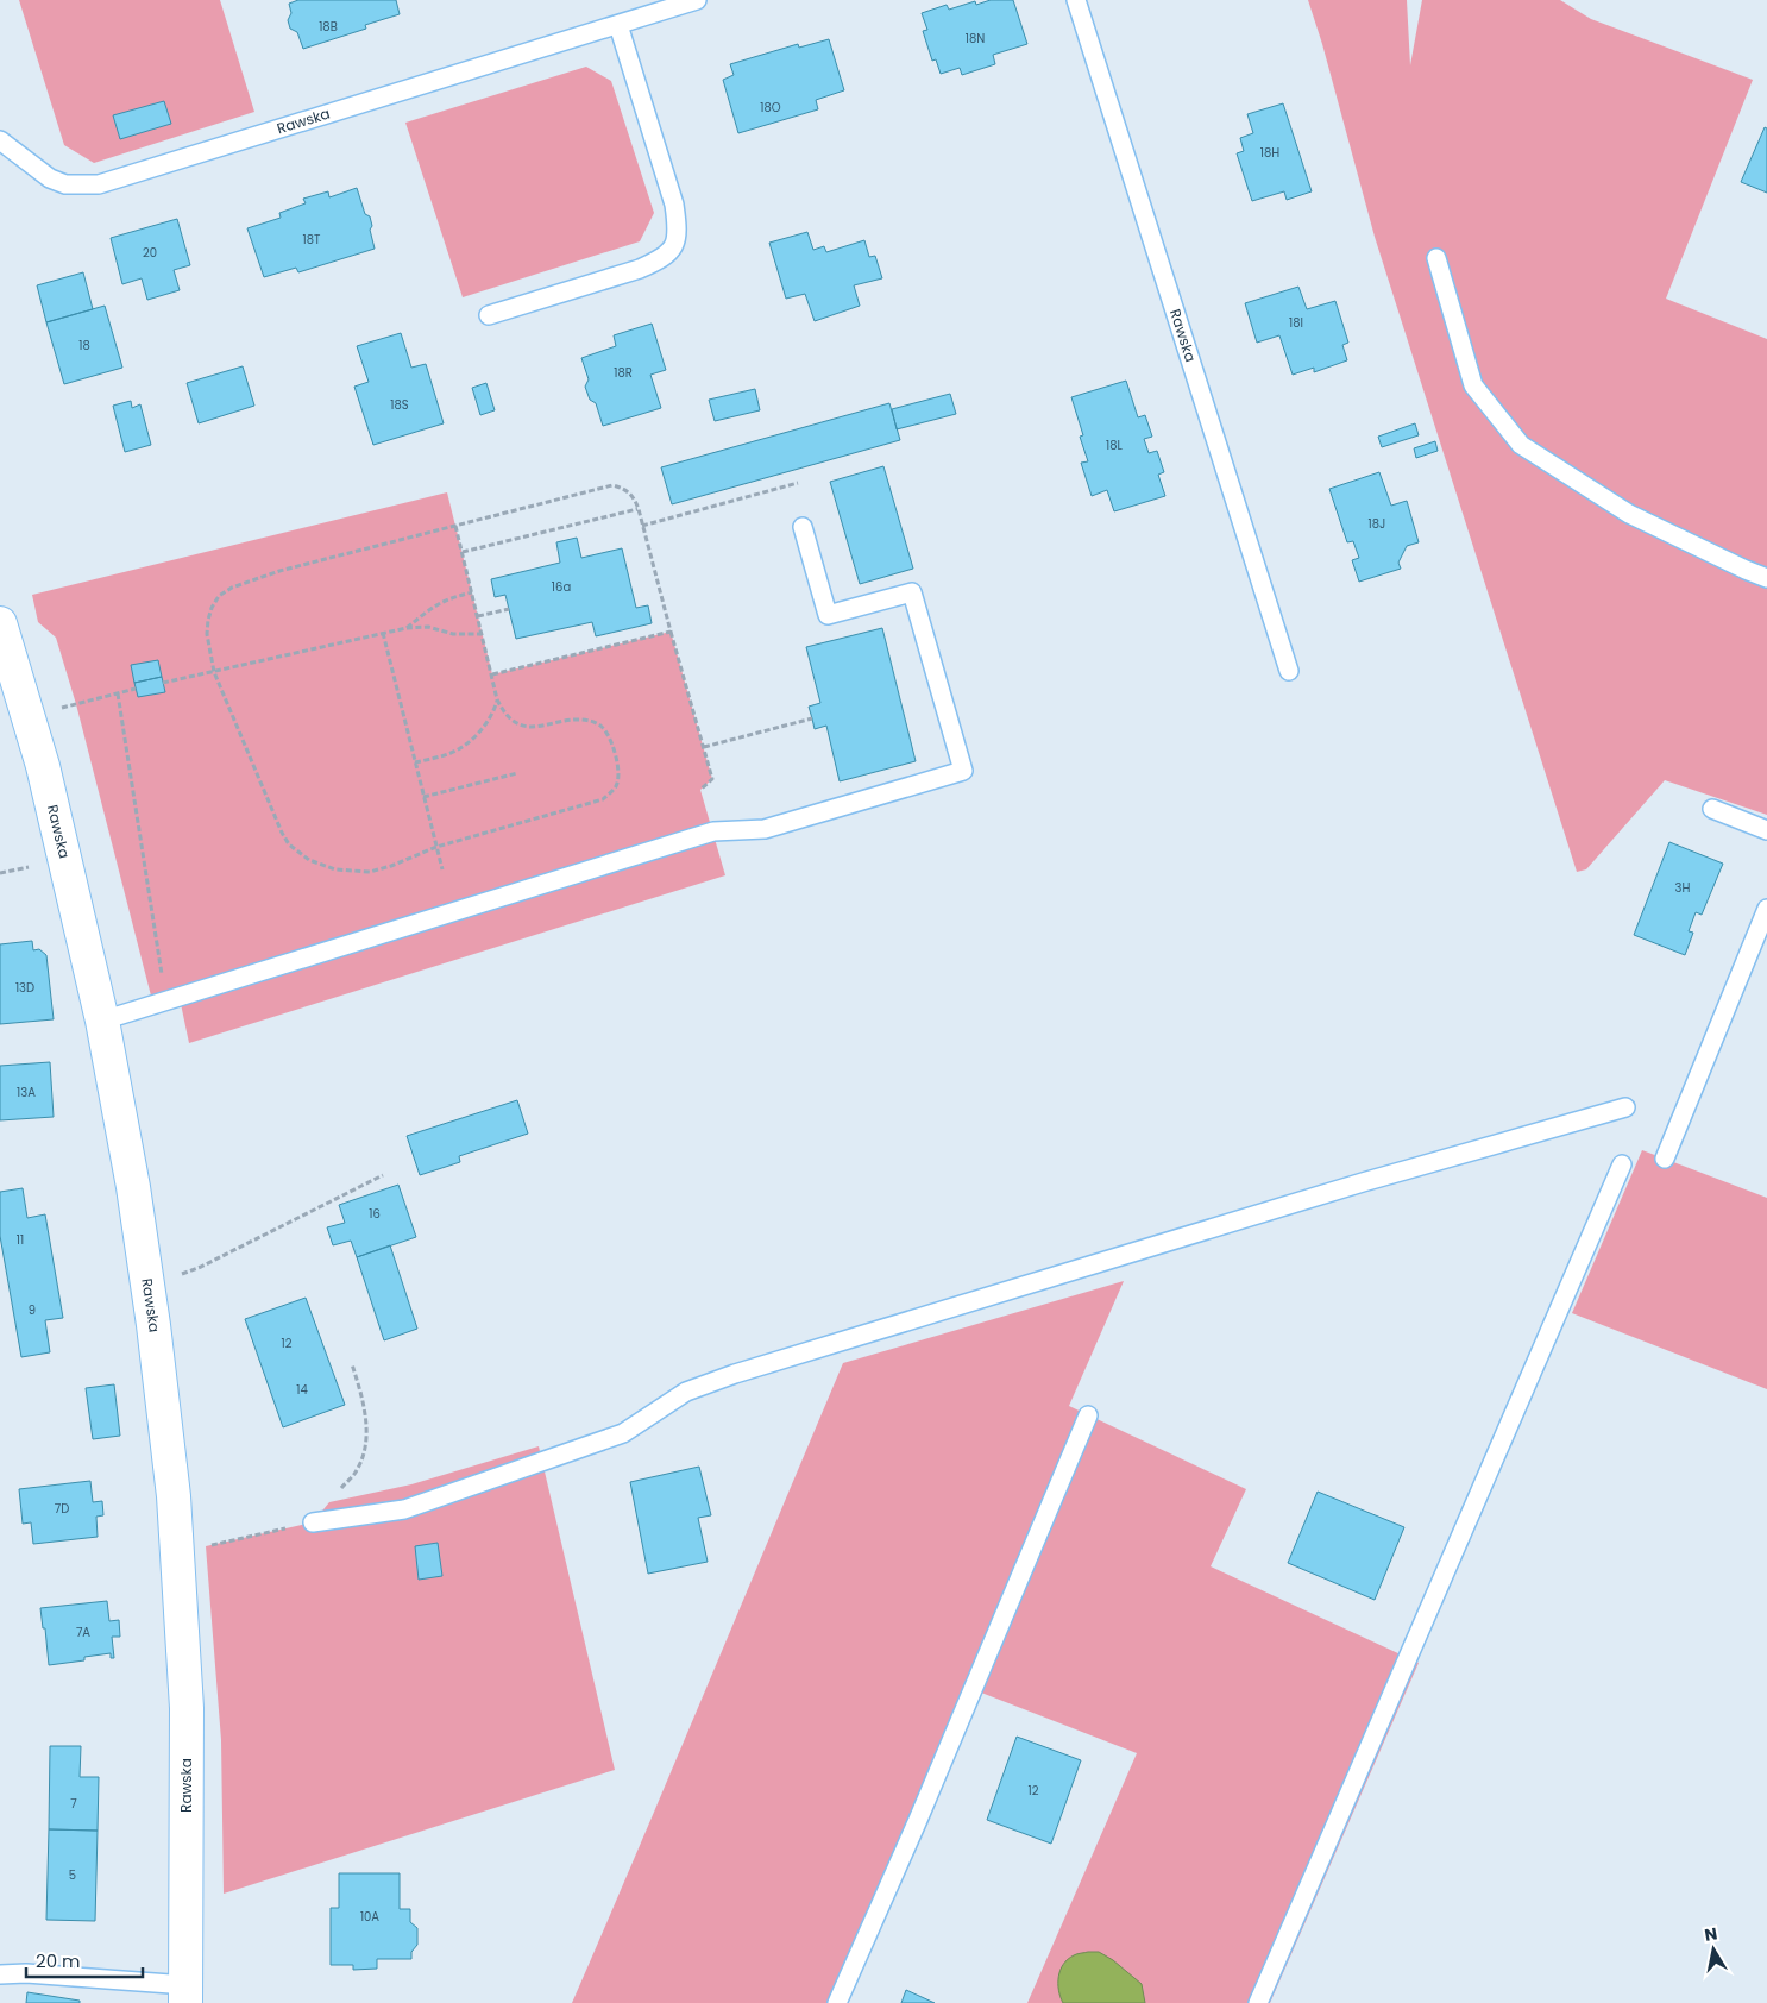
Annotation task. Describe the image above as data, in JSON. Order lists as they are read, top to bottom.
{
  "streets": {
    "street": ["Rawska"]
  },
  "house_numbers": [
    "18B",
    "18N",
    "18O",
    "18H",
    "18T",
    "20",
    "18I",
    "18",
    "18R",
    "18S",
    "18L",
    "18J",
    "16a",
    "3H",
    "13D",
    "13A",
    "16",
    "11",
    "9",
    "12",
    "14",
    "7D",
    "7A",
    "12",
    "7",
    "5",
    "10A"
  ],
  "scale_bar": "20 m",
  "north": "top"
}
